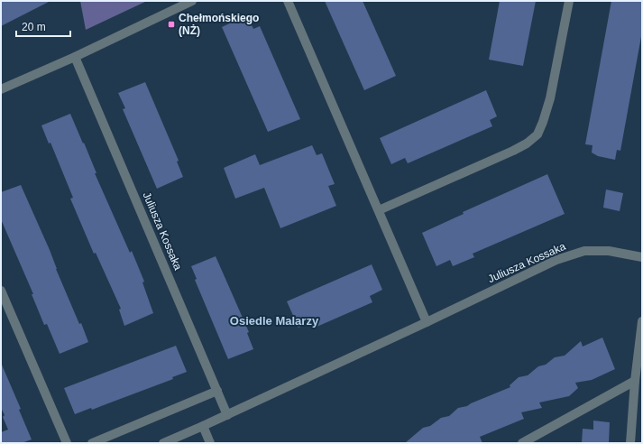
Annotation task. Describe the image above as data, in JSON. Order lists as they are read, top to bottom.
{
  "streets": {
    "street": ["Juliusza Kossaka"]
  },
  "districts": ["Osiedle Malarzy"],
  "places": {
    "transit": ["Chełmońskiego (NŻ)"]
  },
  "scale_bar": "20 m"
}
